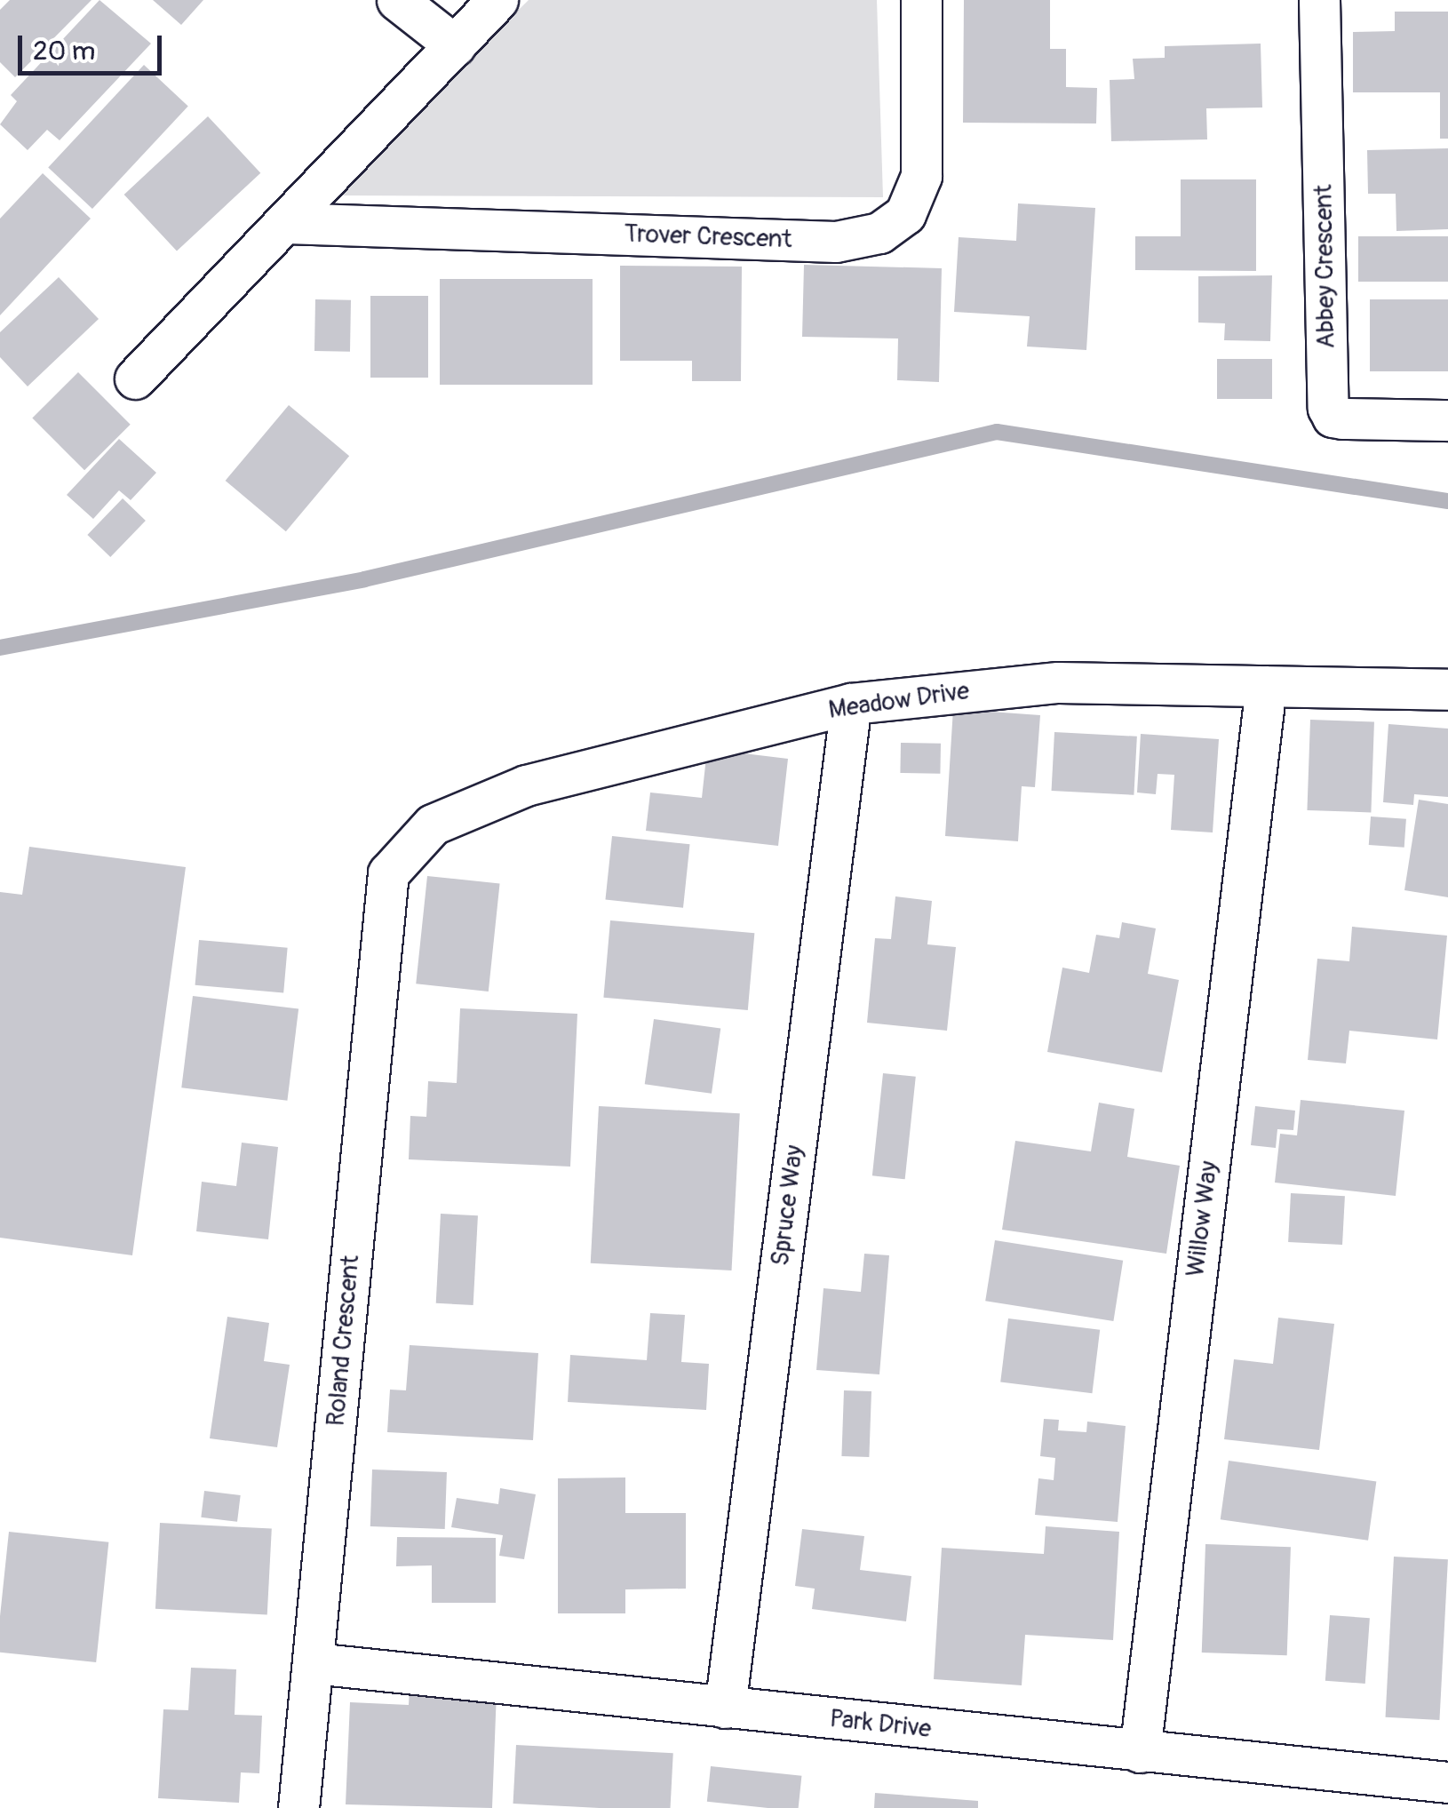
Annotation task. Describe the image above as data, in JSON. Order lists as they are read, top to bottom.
{
  "streets": {
    "street": [
      "Trover Crescent",
      "Abbey Crescent",
      "Meadow Drive",
      "Spruce Way",
      "Willow Way",
      "Roland Crescent",
      "Park Drive"
    ]
  },
  "crossings": [
    ["Meadow Drive", "Spruce Way"],
    ["Meadow Drive", "Willow Way"],
    ["Meadow Drive", "Roland Crescent"],
    ["Spruce Way", "Park Drive"],
    ["Willow Way", "Park Drive"],
    ["Roland Crescent", "Park Drive"]
  ],
  "scale_bar": "20 m"
}
